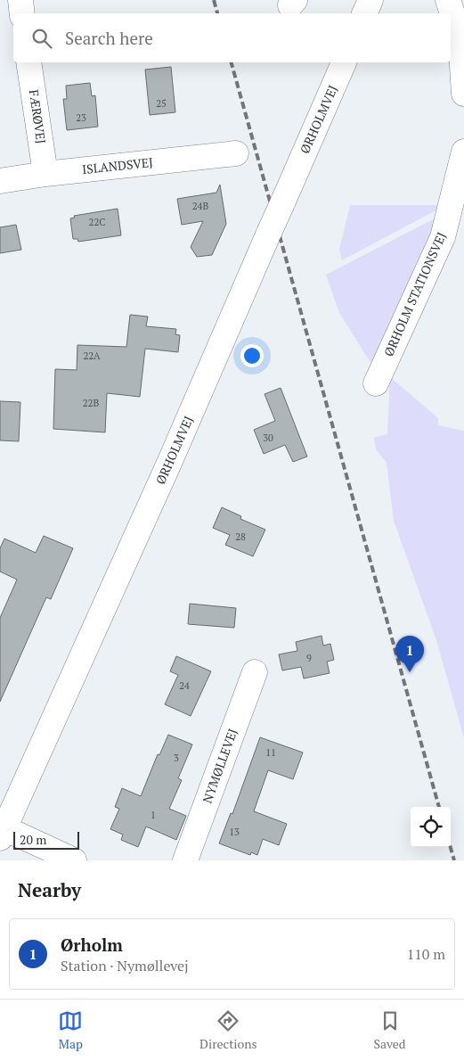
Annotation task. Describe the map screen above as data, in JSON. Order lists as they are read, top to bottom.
{
  "streets": {
    "street": [
      "FÆRØVEJ",
      "ØRHOLMVEJ",
      "ISLANDSVEJ",
      "ØRHOLM STATIONSVEJ",
      "NYMØLLEVEJ"
    ]
  },
  "crossings": [
    ["FÆRØVEJ", "ISLANDSVEJ"]
  ],
  "house_numbers": [
    "25",
    "23",
    "24B",
    "22C",
    "22A",
    "22B",
    "30",
    "28",
    "9",
    "24",
    "11",
    "3",
    "1",
    "13"
  ],
  "scale_bar": "20 m",
  "page": {
    "search": "Search here",
    "pins": "1",
    "scale": "20 m",
    "heading": "Nearby",
    "list": [
      {
        "mark": "1",
        "name": "Ørholm",
        "note": "Station · Nymøllevej",
        "value": "110 m"
      }
    ],
    "nav": ["Map", "Directions", "Saved"]
  }
}
